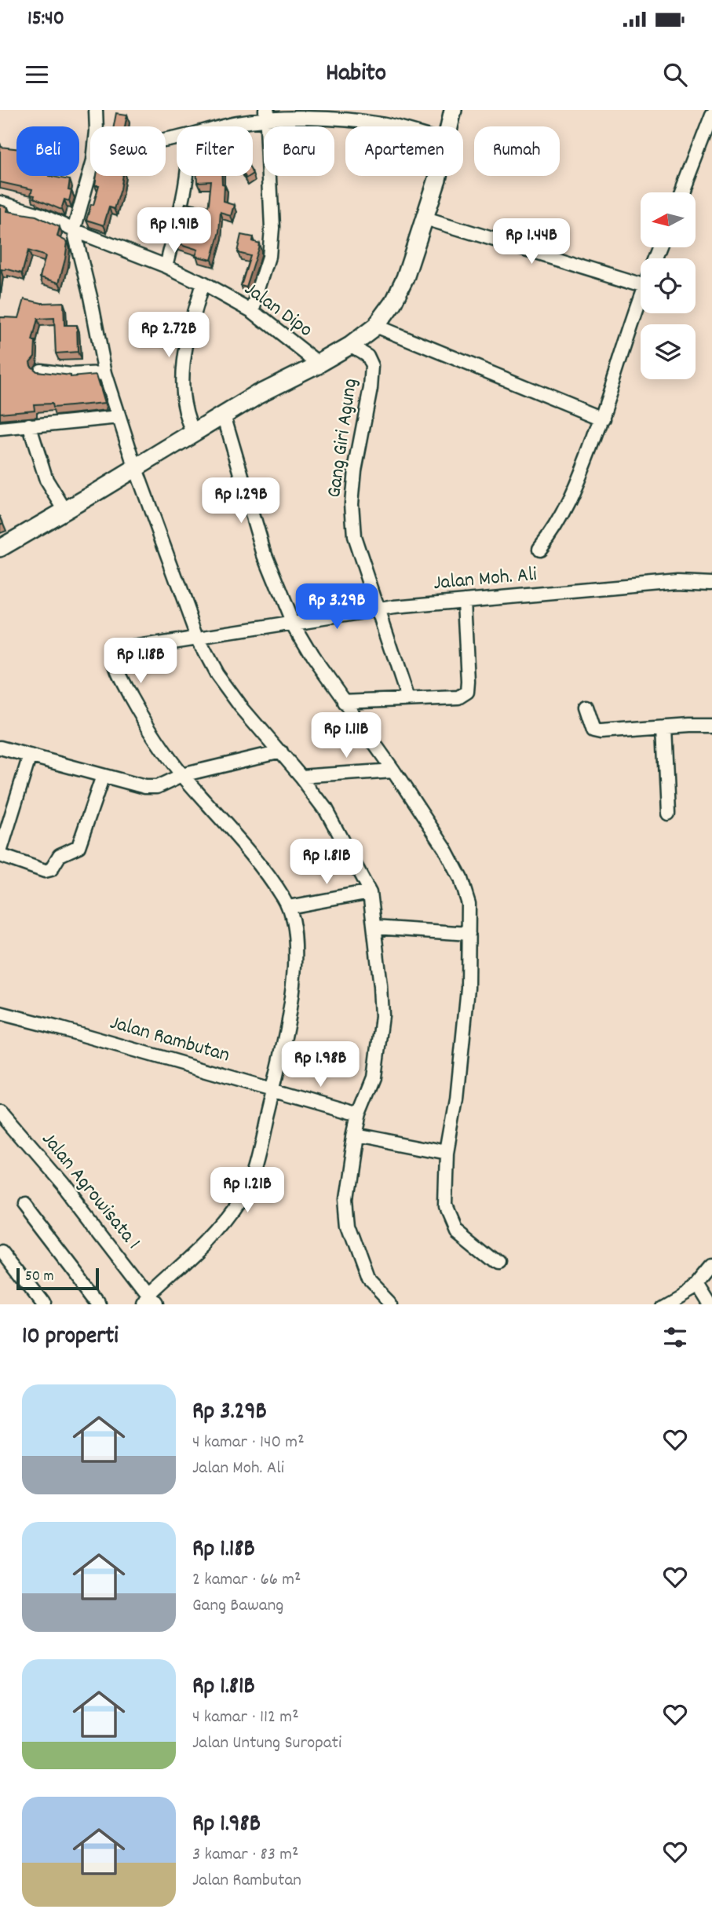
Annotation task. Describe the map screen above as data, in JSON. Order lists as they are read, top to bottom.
{
  "streets": {
    "street": [
      "Jalan Dipo",
      "Gang Giri Agung",
      "Jalan Moh. Ali",
      "Jalan Rambutan",
      "Jalan Agrowisata 1"
    ]
  },
  "crossings": [
    ["Gang Giri Agung", "Jalan Moh. Ali"]
  ],
  "scale_bar": "50 m",
  "north": "left",
  "page": {
    "status": "15:40",
    "header": "Habito",
    "chip": [
      "Beli",
      "Sewa",
      "Filter",
      "Baru",
      "Apartemen",
      "Rumah"
    ],
    "price": [
      "Rp 1.91B",
      "Rp 1.44B",
      "Rp 2.72B",
      "Rp 1.29B",
      "Rp 3.29B",
      "Rp 1.18B",
      "Rp 1.11B",
      "Rp 1.81B",
      "Rp 1.98B",
      "Rp 1.21B"
    ],
    "scale": "50 m",
    "heading": "10 properti",
    "list": [
      {
        "name": "Rp 3.29B",
        "note": "4 kamar · 140 m² · Jalan Moh. Ali"
      },
      {
        "name": "Rp 1.18B",
        "note": "2 kamar · 66 m² · Gang Bawang"
      },
      {
        "name": "Rp 1.81B",
        "note": "4 kamar · 112 m² · Jalan Untung Suropati"
      },
      {
        "name": "Rp 1.98B",
        "note": "3 kamar · 83 m² · Jalan Rambutan"
      }
    ]
  }
}
